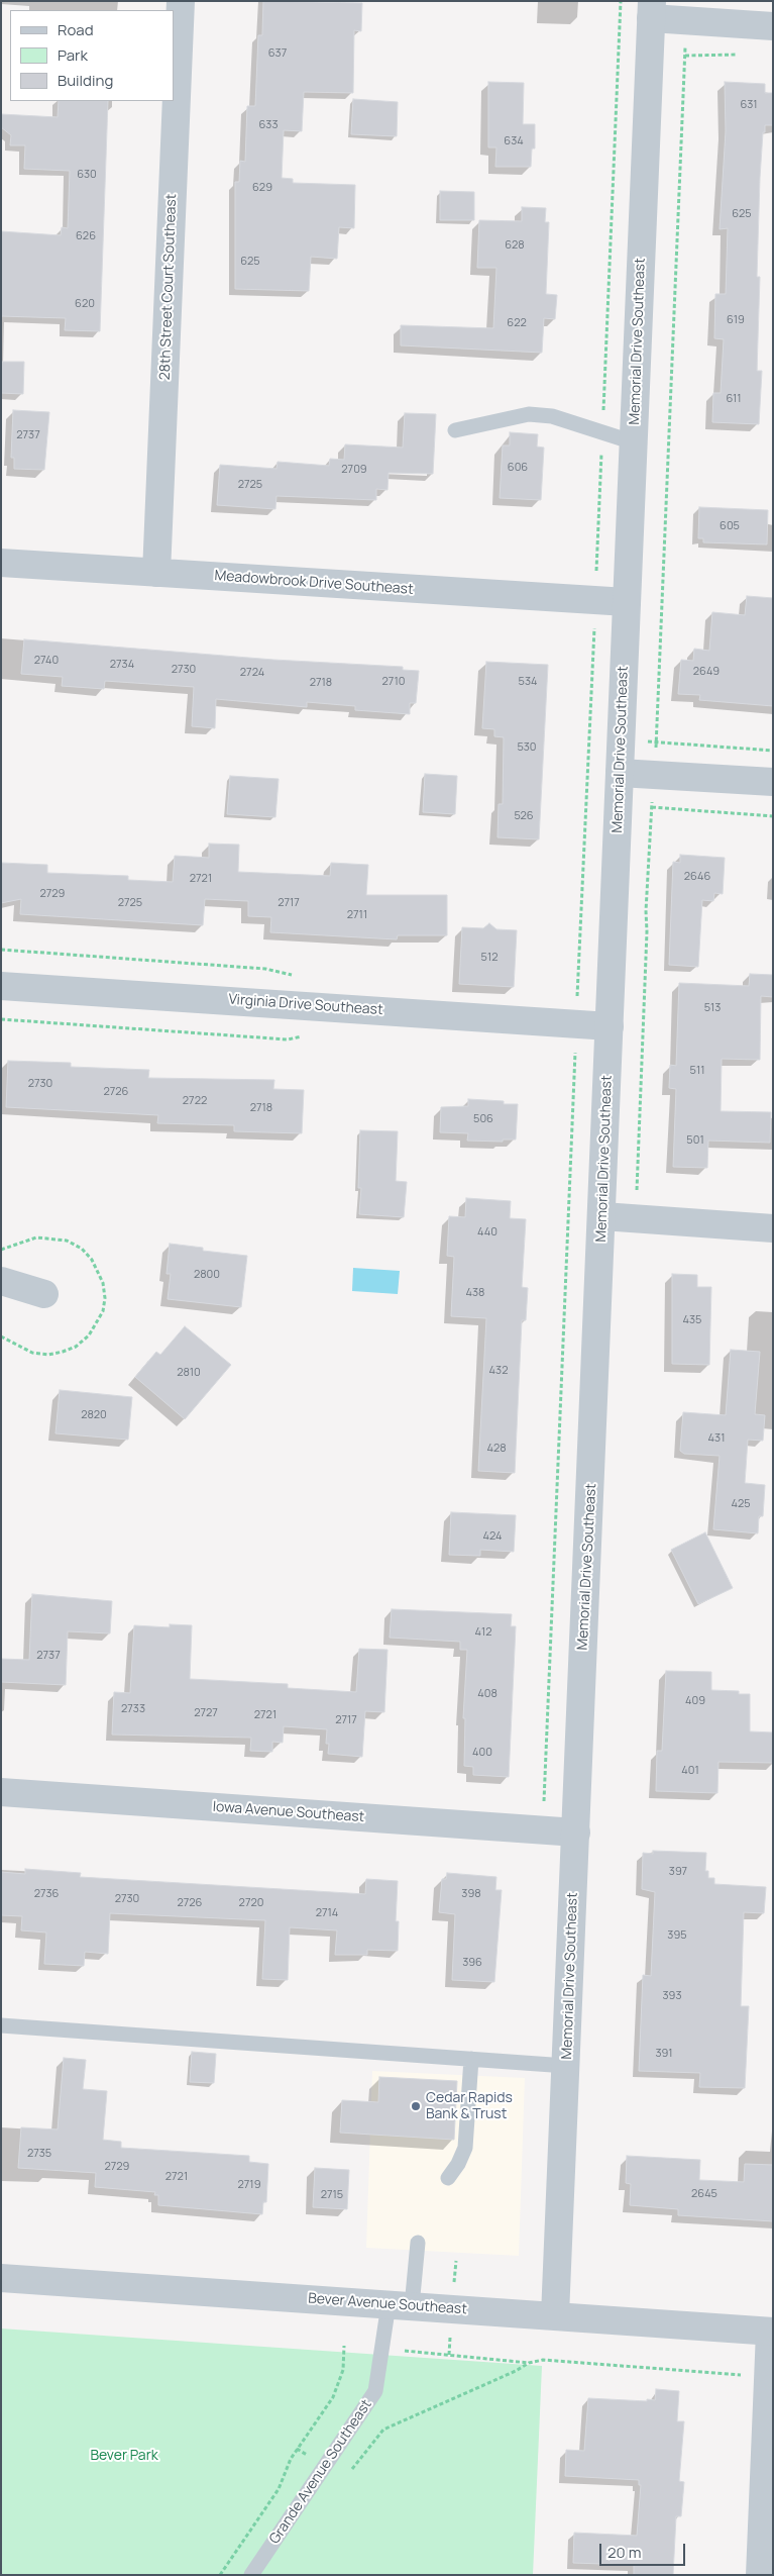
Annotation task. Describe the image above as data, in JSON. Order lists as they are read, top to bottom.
{
  "streets": {
    "street": [
      "28th Street Court Southeast",
      "Memorial Drive Southeast",
      "Meadowbrook Drive Southeast",
      "Virginia Drive Southeast",
      "Iowa Avenue Southeast",
      "Bever Avenue Southeast"
    ],
    "lane": ["Grande Avenue Southeast"]
  },
  "crossings": [
    ["28th Street Court Southeast", "Meadowbrook Drive Southeast"],
    ["Memorial Drive Southeast", "Meadowbrook Drive Southeast"],
    ["Memorial Drive Southeast", "Virginia Drive Southeast"],
    ["Memorial Drive Southeast", "Iowa Avenue Southeast"],
    ["Memorial Drive Southeast", "Bever Avenue Southeast"],
    ["Bever Avenue Southeast", "Grande Avenue Southeast"]
  ],
  "parks": ["Bever Park"],
  "places": ["Cedar Rapids Bank & Trust"],
  "house_numbers": [
    "637",
    "631",
    "633",
    "634",
    "630",
    "629",
    "625",
    "626",
    "628",
    "625",
    "620",
    "619",
    "622",
    "611",
    "2737",
    "606",
    "2709",
    "2725",
    "605",
    "2740",
    "2734",
    "2730",
    "2649",
    "2724",
    "2710",
    "534",
    "2718",
    "530",
    "526",
    "2646",
    "2721",
    "2729",
    "2725",
    "2717",
    "2711",
    "512",
    "513",
    "511",
    "2730",
    "2726",
    "2722",
    "2718",
    "506",
    "501",
    "440",
    "2800",
    "438",
    "435",
    "432",
    "2810",
    "2820",
    "431",
    "428",
    "425",
    "424",
    "412",
    "2737",
    "408",
    "409",
    "2733",
    "2727",
    "2721",
    "2717",
    "400",
    "401",
    "397",
    "2736",
    "398",
    "2730",
    "2726",
    "2720",
    "2714",
    "395",
    "396",
    "393",
    "391",
    "2735",
    "2729",
    "2721",
    "2719",
    "2645",
    "2715"
  ],
  "legend": ["Road", "Park", "Building"],
  "scale_bar": "20 m"
}
